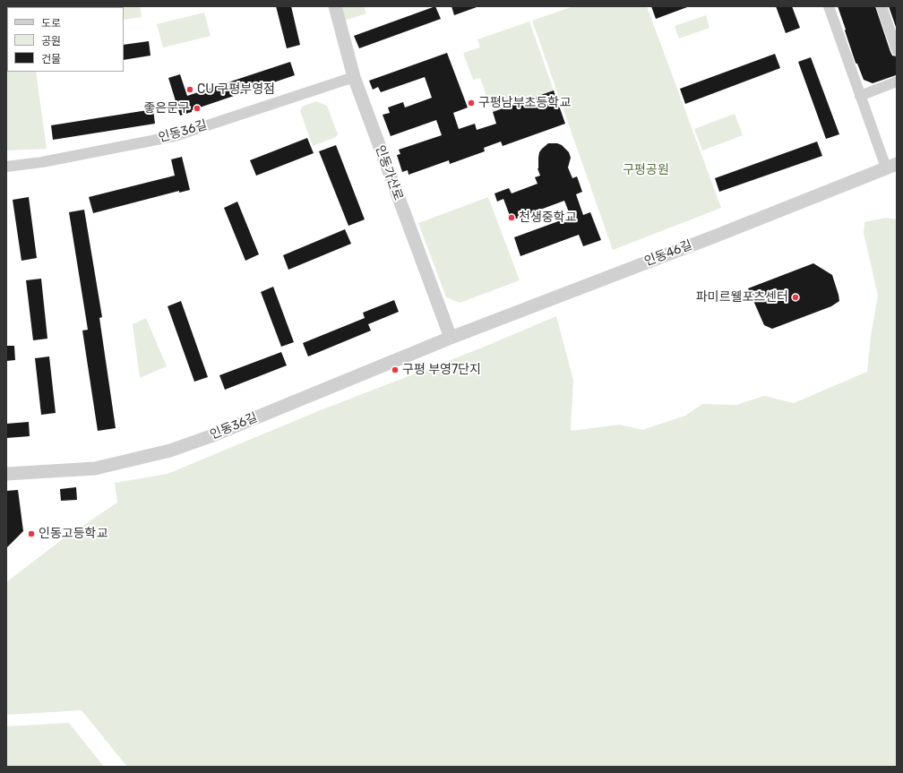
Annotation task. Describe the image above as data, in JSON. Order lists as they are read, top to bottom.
{
  "streets": {
    "street": ["인동36길", "인동가산로", "인동46길"]
  },
  "crossings": [
    ["인동36길", "인동가산로"],
    ["인동36길", "인동46길"],
    ["인동가산로", "인동46길"]
  ],
  "parks": ["구평공원"],
  "places": [
    "CU 구평부영점",
    "구평남부초등학교",
    "좋은문구",
    "천생중학교",
    "파미르웰포츠센터",
    "구평 부영7단지",
    "인동고등학교"
  ],
  "legend": ["도로", "공원", "건물"]
}
